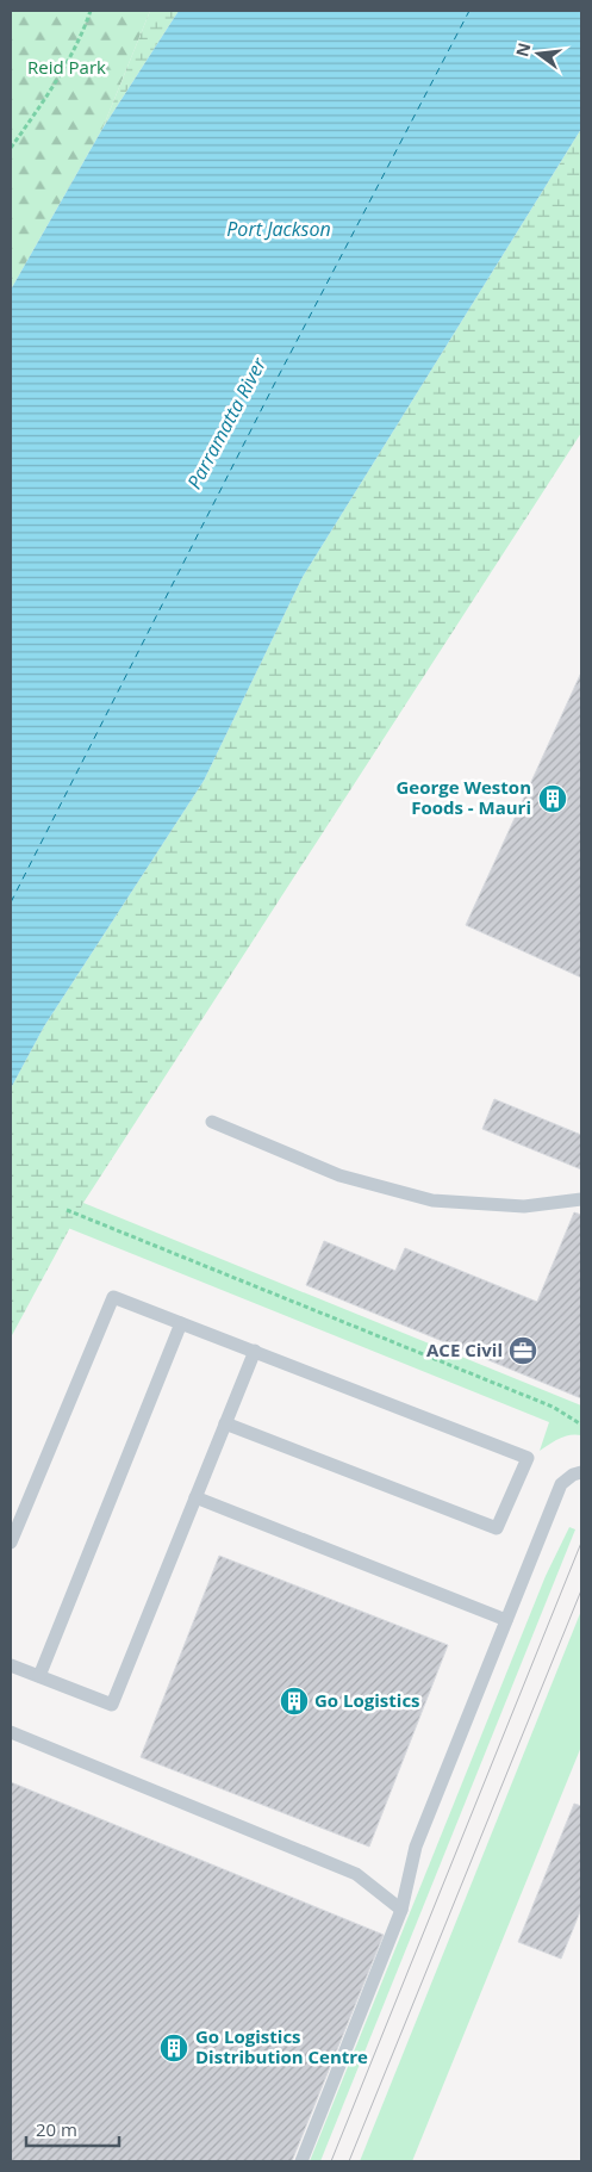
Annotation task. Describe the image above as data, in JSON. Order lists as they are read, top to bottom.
{
  "water": ["Port Jackson", "Parramatta River"],
  "parks": ["Reid Park"],
  "places": {
    "building": ["George Weston Foods - Mauri", "Go Logistics", "Go Logistics Distribution Centre"],
    "office": ["ACE Civil"]
  },
  "scale_bar": "20 m",
  "north": "left"
}
